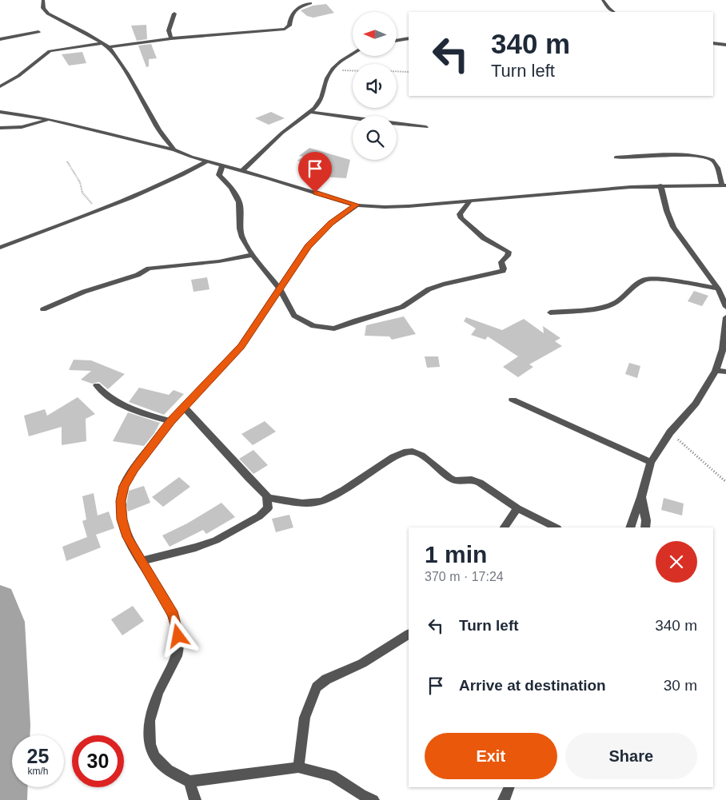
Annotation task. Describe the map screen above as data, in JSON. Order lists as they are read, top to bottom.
{
  "north": "left",
  "page": {
    "turn": ["340 m", "Turn left"],
    "heading": ["1 min", "370 m · 17:24"],
    "list": [
      {
        "name": "Turn left",
        "value": "340 m"
      },
      {
        "name": "Arrive at destination",
        "value": "30 m"
      }
    ],
    "buttons": ["Exit", "Share"],
    "speed": "25 km/h",
    "limit": "30"
  }
}
